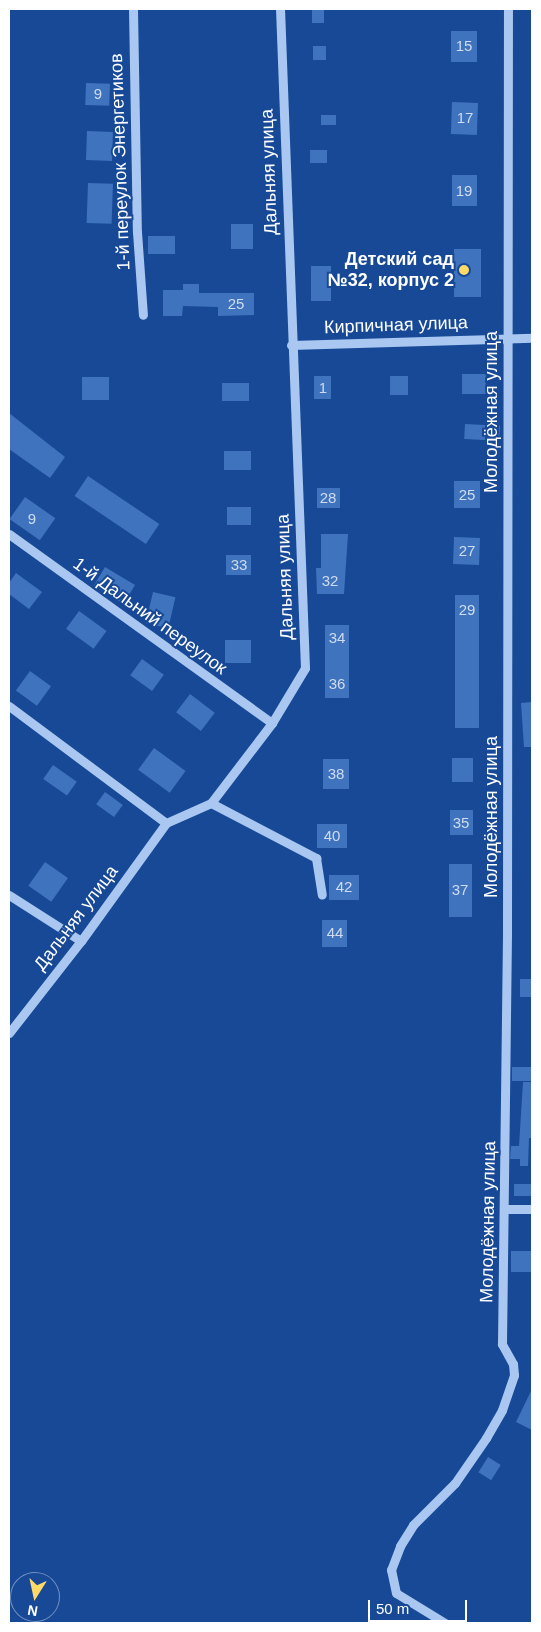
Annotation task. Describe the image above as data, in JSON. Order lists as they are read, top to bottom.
{
  "streets": {
    "street": [
      "1-й переулок Энергетиков",
      "Дальняя улица",
      "Кирпичная улица",
      "Молодёжная улица",
      "1-й Дальний переулок"
    ]
  },
  "crossings": [
    ["Дальняя улица", "Кирпичная улица"],
    ["Дальняя улица", "1-й Дальний переулок"],
    ["Кирпичная улица", "Молодёжная улица"]
  ],
  "places": ["Детский сад №32, корпус 2"],
  "house_numbers": [
    "15",
    "9",
    "17",
    "19",
    "25",
    "1",
    "25",
    "28",
    "9",
    "27",
    "33",
    "32",
    "29",
    "34",
    "36",
    "38",
    "35",
    "40",
    "42",
    "37",
    "44"
  ],
  "scale_bar": "50 m",
  "north": "bottom"
}
